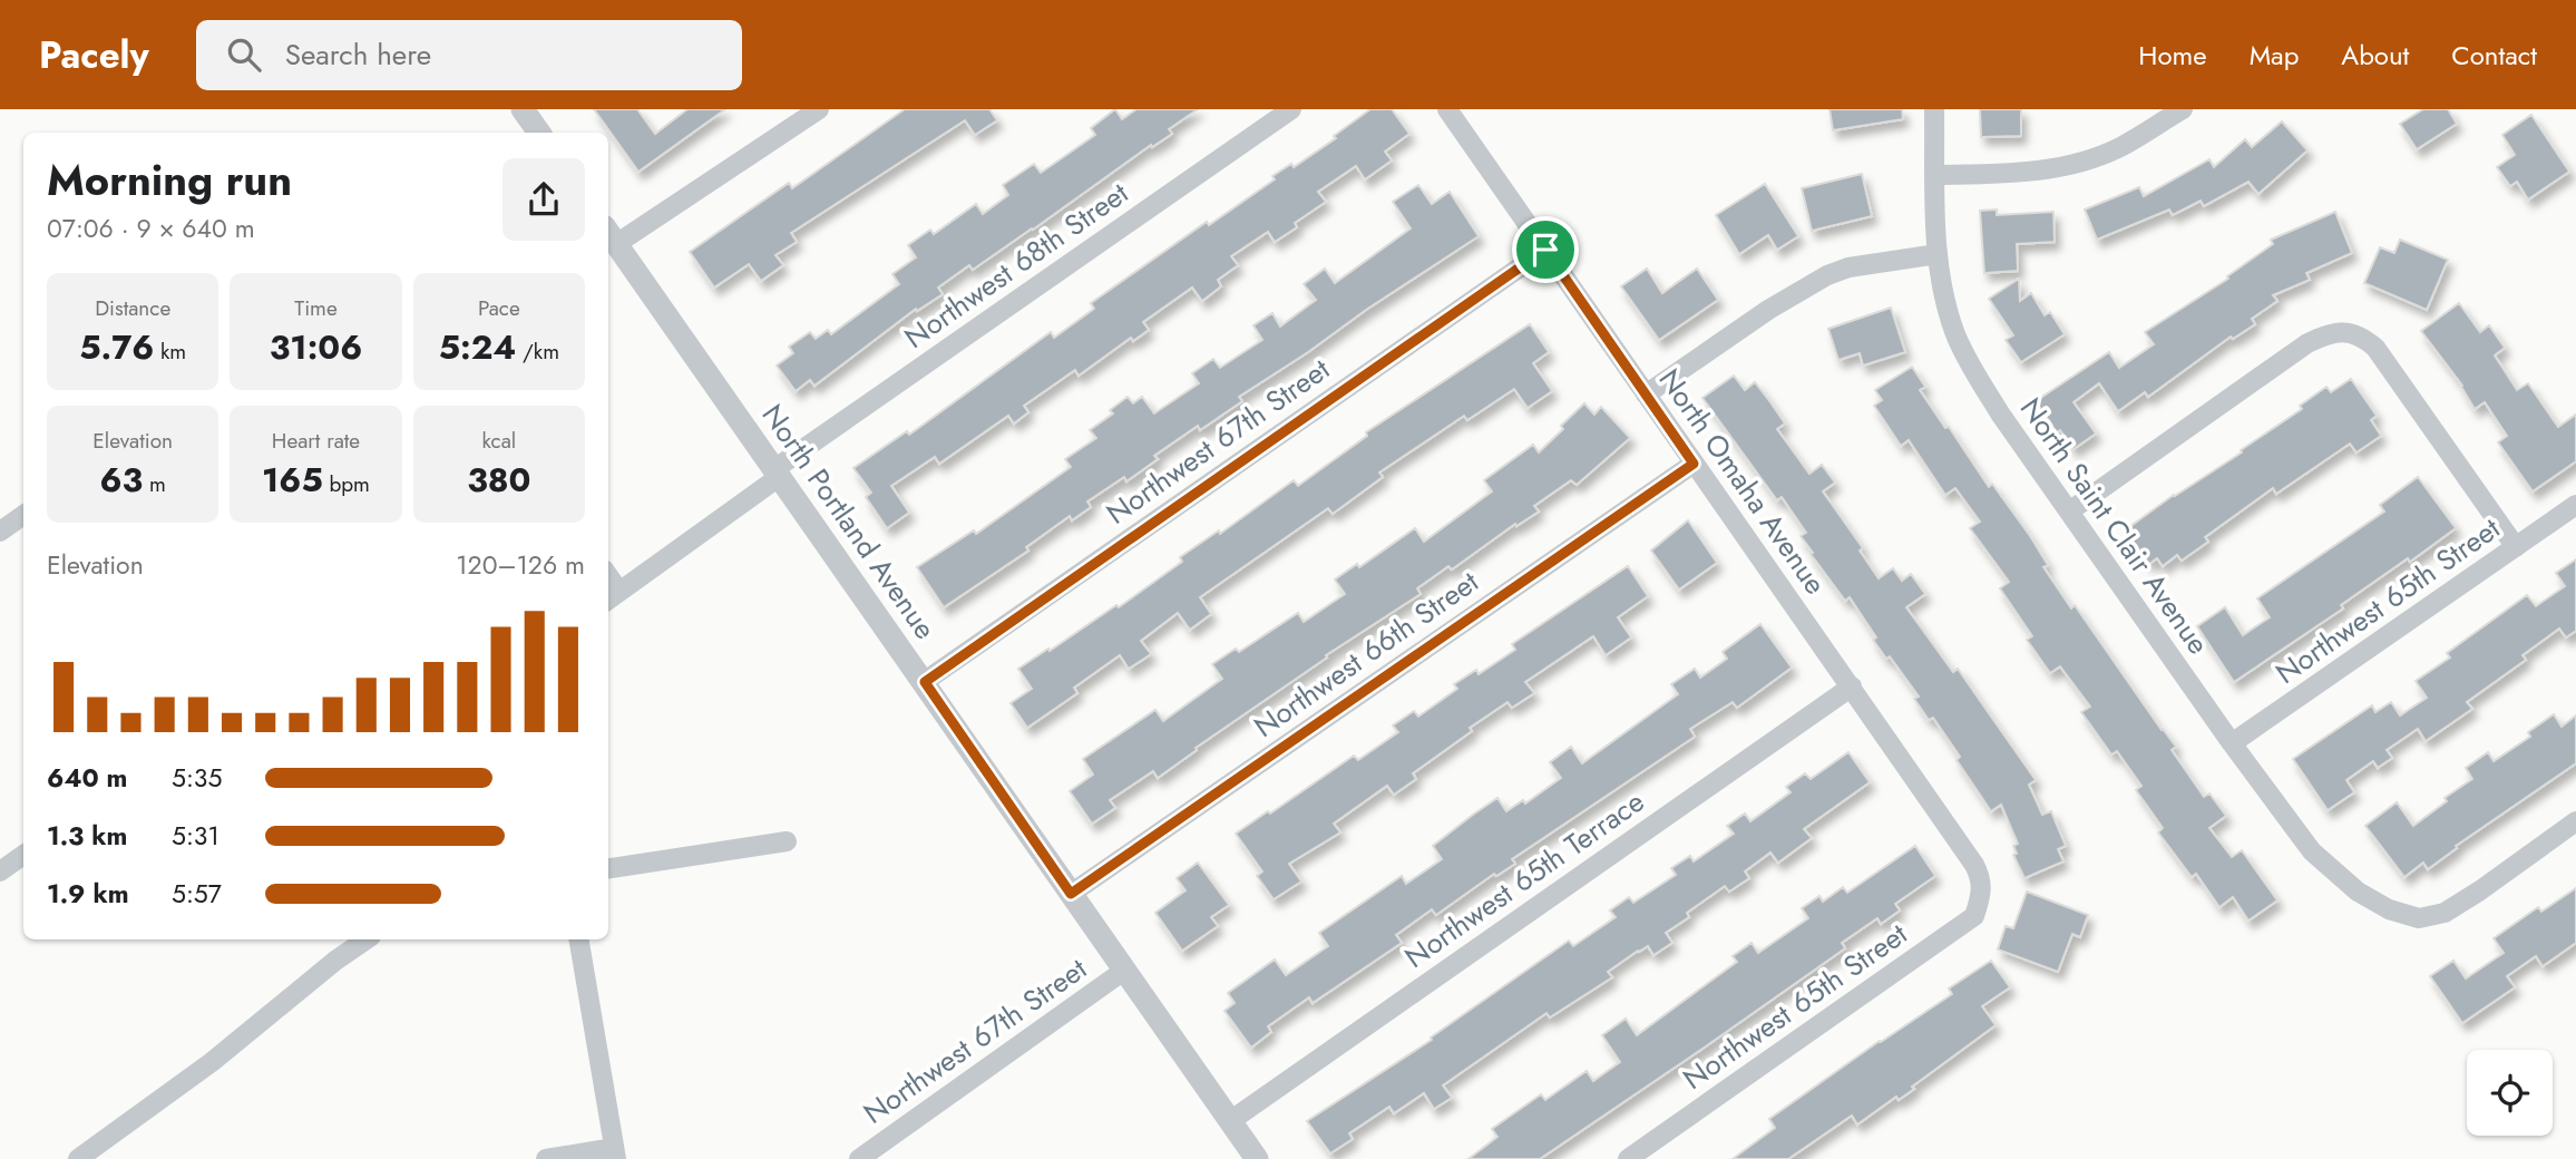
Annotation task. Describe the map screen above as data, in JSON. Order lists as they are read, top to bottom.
{
  "streets": {
    "street": [
      "Northwest 68th Street",
      "Northwest 67th Street",
      "North Omaha Avenue",
      "North Portland Avenue",
      "North Saint Clair Avenue",
      "Northwest 65th Street",
      "Northwest 66th Street",
      "Northwest 65th Terrace"
    ]
  },
  "crossings": [
    ["Northwest 68th Street", "North Portland Avenue"],
    ["Northwest 67th Street", "North Omaha Avenue"],
    ["Northwest 67th Street", "North Portland Avenue"],
    ["North Omaha Avenue", "Northwest 65th Street"],
    ["North Omaha Avenue", "Northwest 66th Street"],
    ["North Omaha Avenue", "Northwest 65th Terrace"],
    ["North Portland Avenue", "Northwest 66th Street"],
    ["North Portland Avenue", "Northwest 65th Terrace"],
    ["North Saint Clair Avenue", "Northwest 65th Street"]
  ],
  "page": {
    "header": "Pacely",
    "search": "Search here",
    "nav": [
      "Home",
      "Map",
      "About",
      "Contact"
    ],
    "heading": ["Morning run", "07:06 · 9 × 640 m"],
    "stats": [
      ["Distance", "5.76 km"],
      ["Time", "31:06"],
      ["Pace", "5:24 /km"],
      ["Elevation", "63 m"],
      ["Heart rate", "165 bpm"],
      ["kcal", "380"]
    ],
    "chart": ["Elevation", "120–126 m"],
    "list": [
      {
        "name": "640 m",
        "note": "5:35"
      },
      {
        "name": "1.3 km",
        "note": "5:31"
      },
      {
        "name": "1.9 km",
        "note": "5:57"
      }
    ]
  }
}
